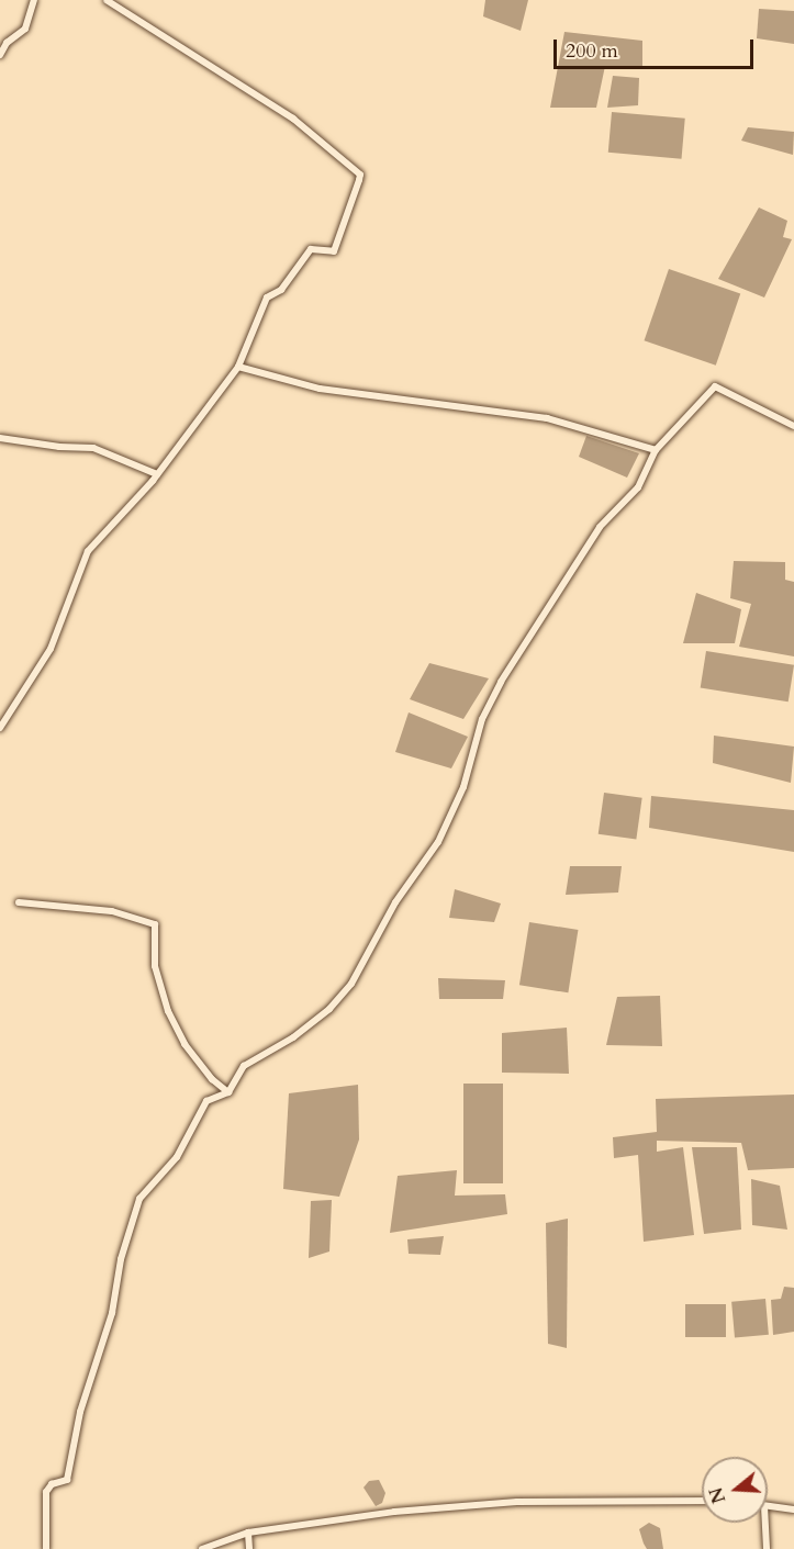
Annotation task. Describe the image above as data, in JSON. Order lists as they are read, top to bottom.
{
  "scale_bar": "200 m",
  "north": "left"
}
